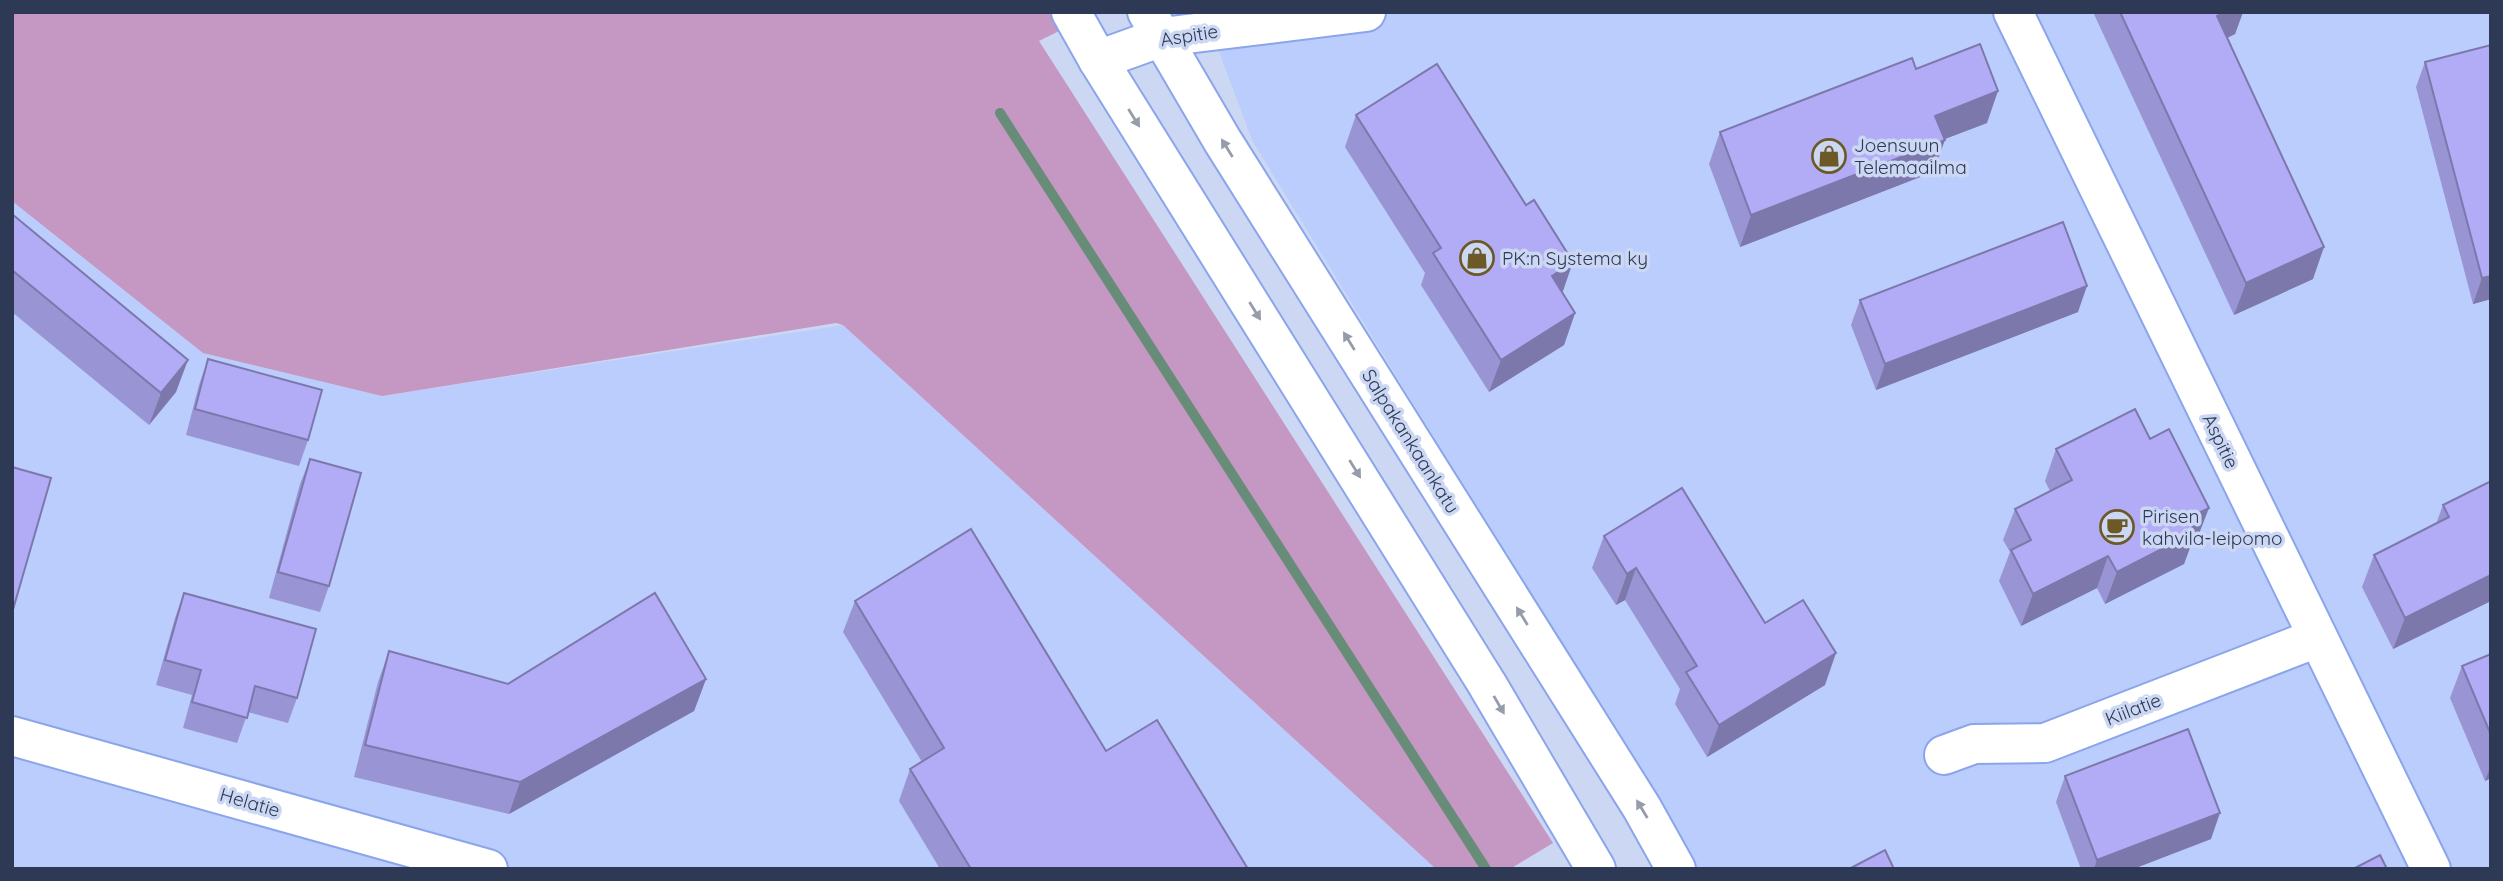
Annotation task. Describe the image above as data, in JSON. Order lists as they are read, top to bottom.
{
  "streets": {
    "street": [
      "Aspitie",
      "Salpakankaankatu",
      "Kiilatie",
      "Helatie"
    ]
  },
  "crossings": [
    ["Aspitie", "Salpakankaankatu"],
    ["Aspitie", "Kiilatie"]
  ],
  "places": {
    "shop": ["Joensuun Telemaailma", "PK:n Systema ky"],
    "cafe": ["Pirisen kahvila-leipomo"]
  }
}
